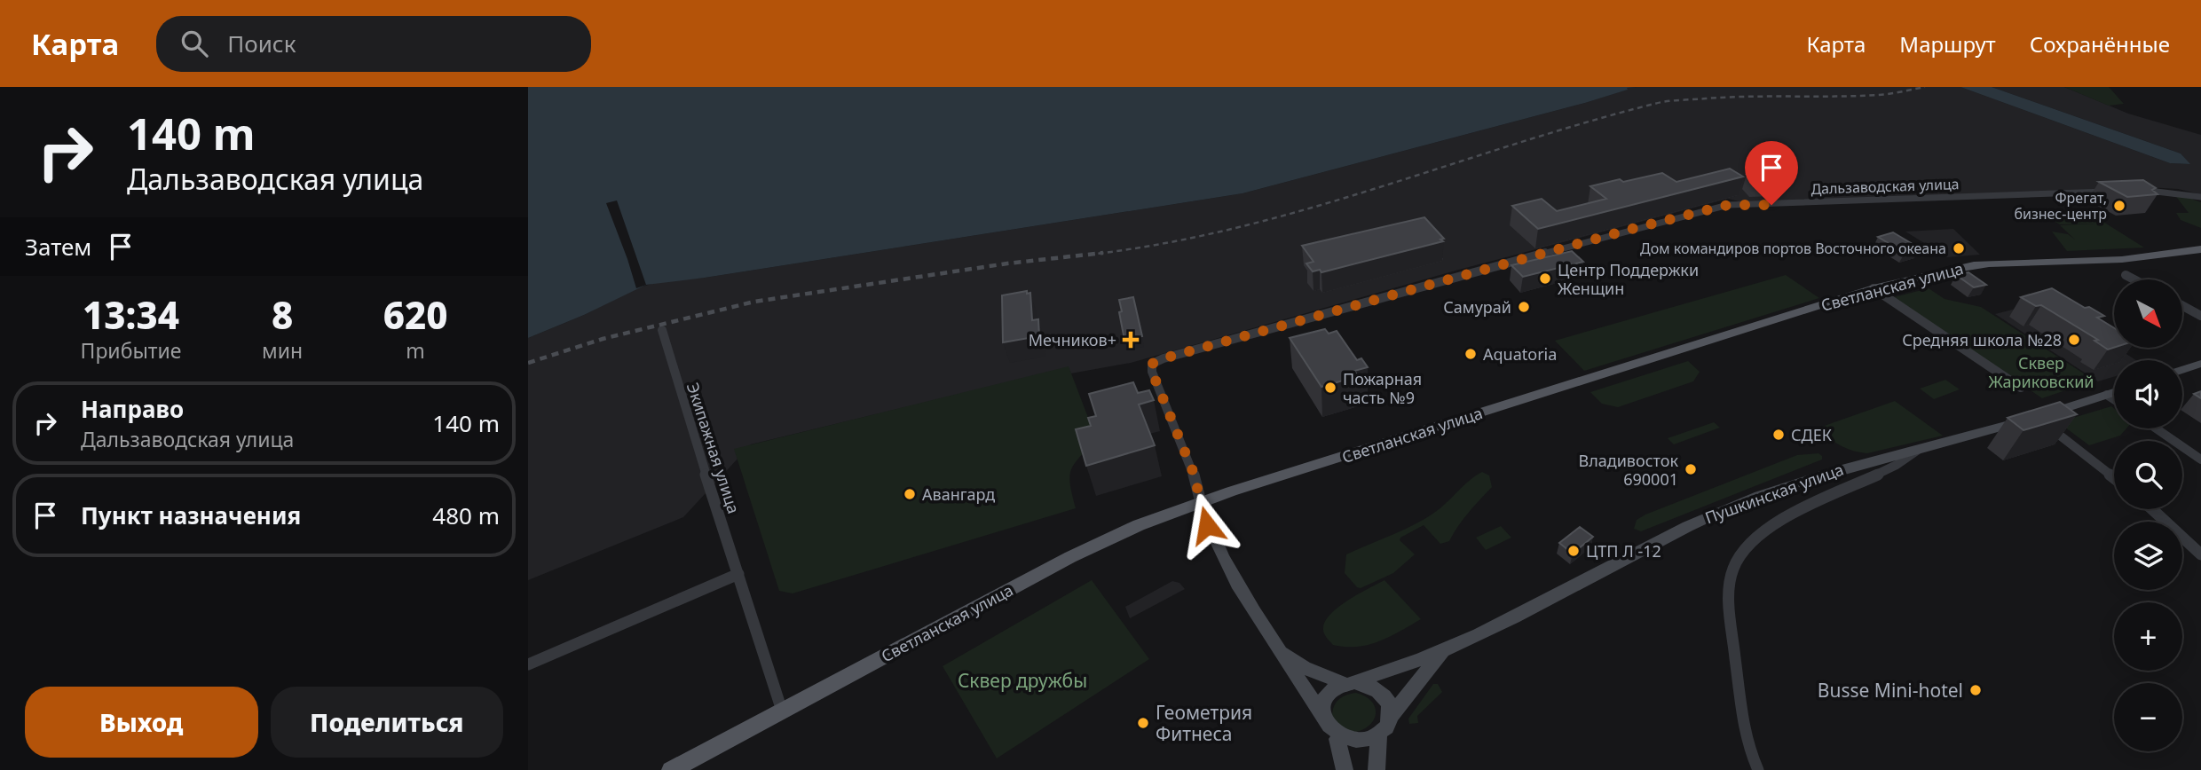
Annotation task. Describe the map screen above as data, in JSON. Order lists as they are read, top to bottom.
{
  "streets": {
    "main road": ["Светланская улица", "Пушкинская улица"],
    "street": ["Дальзаводская улица", "Экипажная улица"]
  },
  "crossings": [
    ["Дальзаводская улица", "Светланская улица"],
    ["Светланская улица", "Экипажная улица"]
  ],
  "parks": ["Сквер Жариковский", "Сквер дружбы"],
  "places": {
    "other": [
      "Фрегат, бизнес-центр",
      "Дом командиров портов Восточного океана",
      "Центр Поддержки Женщин",
      "Самурай",
      "Средняя школа №28",
      "Aquatoria",
      "Пожарная часть №9",
      "СДЕК",
      "Владивосток 690001",
      "Авангард",
      "ЦТП Л -12",
      "Busse Mini-hotel",
      "Геометрия Фитнеса"
    ],
    "health": ["Мечников+"]
  },
  "north": "bottom right",
  "page": {
    "header": "Карта",
    "search": "Поиск",
    "nav": ["Карта", "Маршрут", "Сохранённые"],
    "turn": ["140 m", "Дальзаводская улица"],
    "then": "Затем",
    "eta": [
      "13:34",
      "Прибытие",
      "8",
      "мин",
      "620",
      "m"
    ],
    "map_buttons": ["+", "−"],
    "list": [
      {
        "name": "Направо",
        "note": "Дальзаводская улица",
        "value": "140 m"
      },
      {
        "name": "Пункт назначения",
        "value": "480 m"
      }
    ],
    "buttons": ["Выход", "Поделиться"]
  }
}
